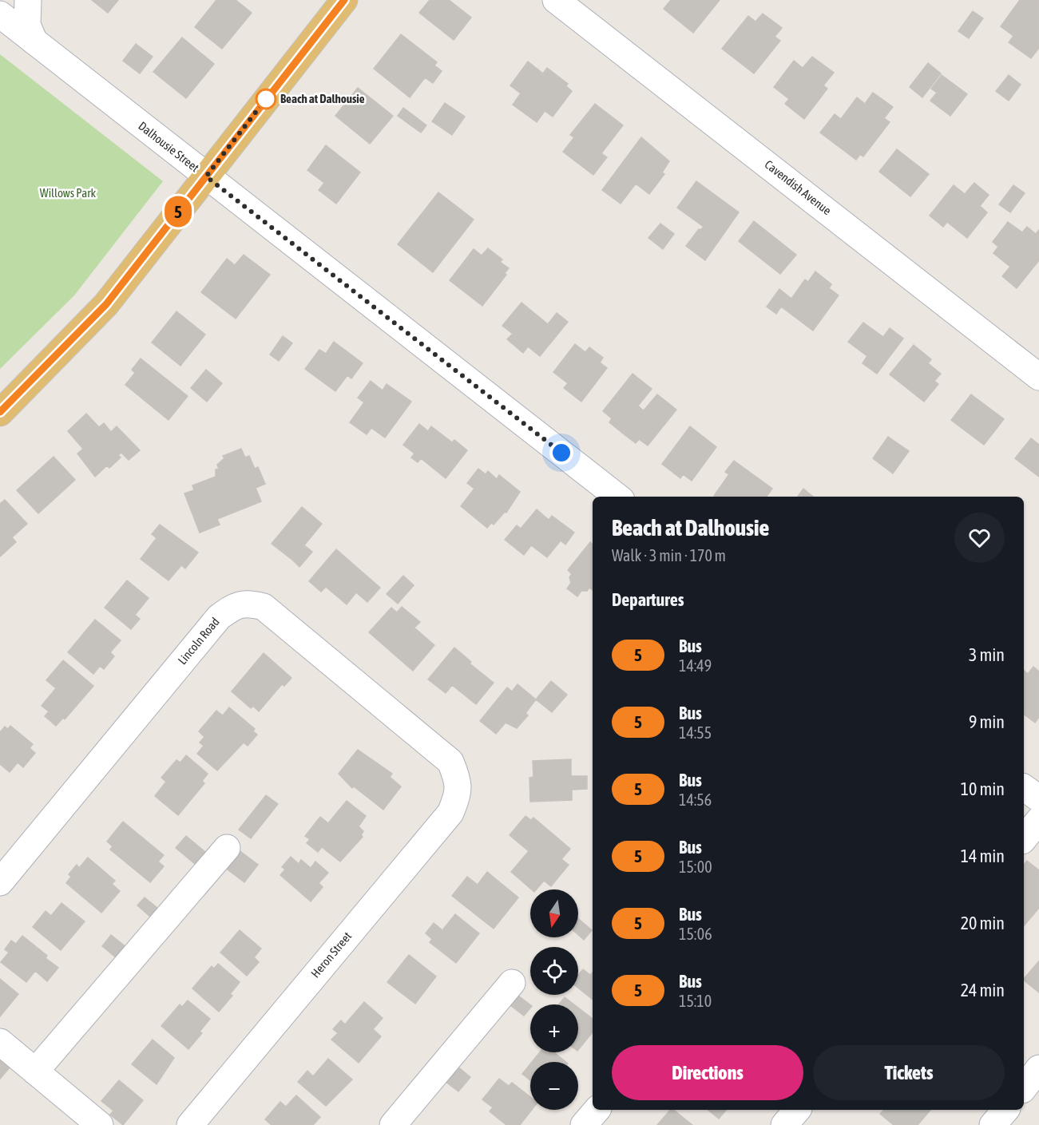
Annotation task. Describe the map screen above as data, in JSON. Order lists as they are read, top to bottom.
{
  "streets": {
    "street": [
      "Dalhousie Street",
      "Cavendish Avenue",
      "Lincoln Road",
      "Heron Street"
    ]
  },
  "crossings": [
    ["Lincoln Road", "Heron Street"]
  ],
  "parks": ["Willows Park"],
  "places": ["Beach at Dalhousie"],
  "lines": ["bus line 5"],
  "north": "bottom",
  "page": {
    "on_map": "5",
    "heading": [
      ["Beach at Dalhousie", "Walk · 3 min · 170 m"],
      "Departures"
    ],
    "list": [
      {
        "mark": "5",
        "name": "Bus",
        "note": "14:49",
        "value": "3 min"
      },
      {
        "mark": "5",
        "name": "Bus",
        "note": "14:55",
        "value": "9 min"
      },
      {
        "mark": "5",
        "name": "Bus",
        "note": "14:56",
        "value": "10 min"
      },
      {
        "mark": "5",
        "name": "Bus",
        "note": "15:00",
        "value": "14 min"
      },
      {
        "mark": "5",
        "name": "Bus",
        "note": "15:06",
        "value": "20 min"
      },
      {
        "mark": "5",
        "name": "Bus",
        "note": "15:10",
        "value": "24 min"
      }
    ],
    "map_buttons": ["+", "−"],
    "buttons": ["Directions", "Tickets"]
  }
}
